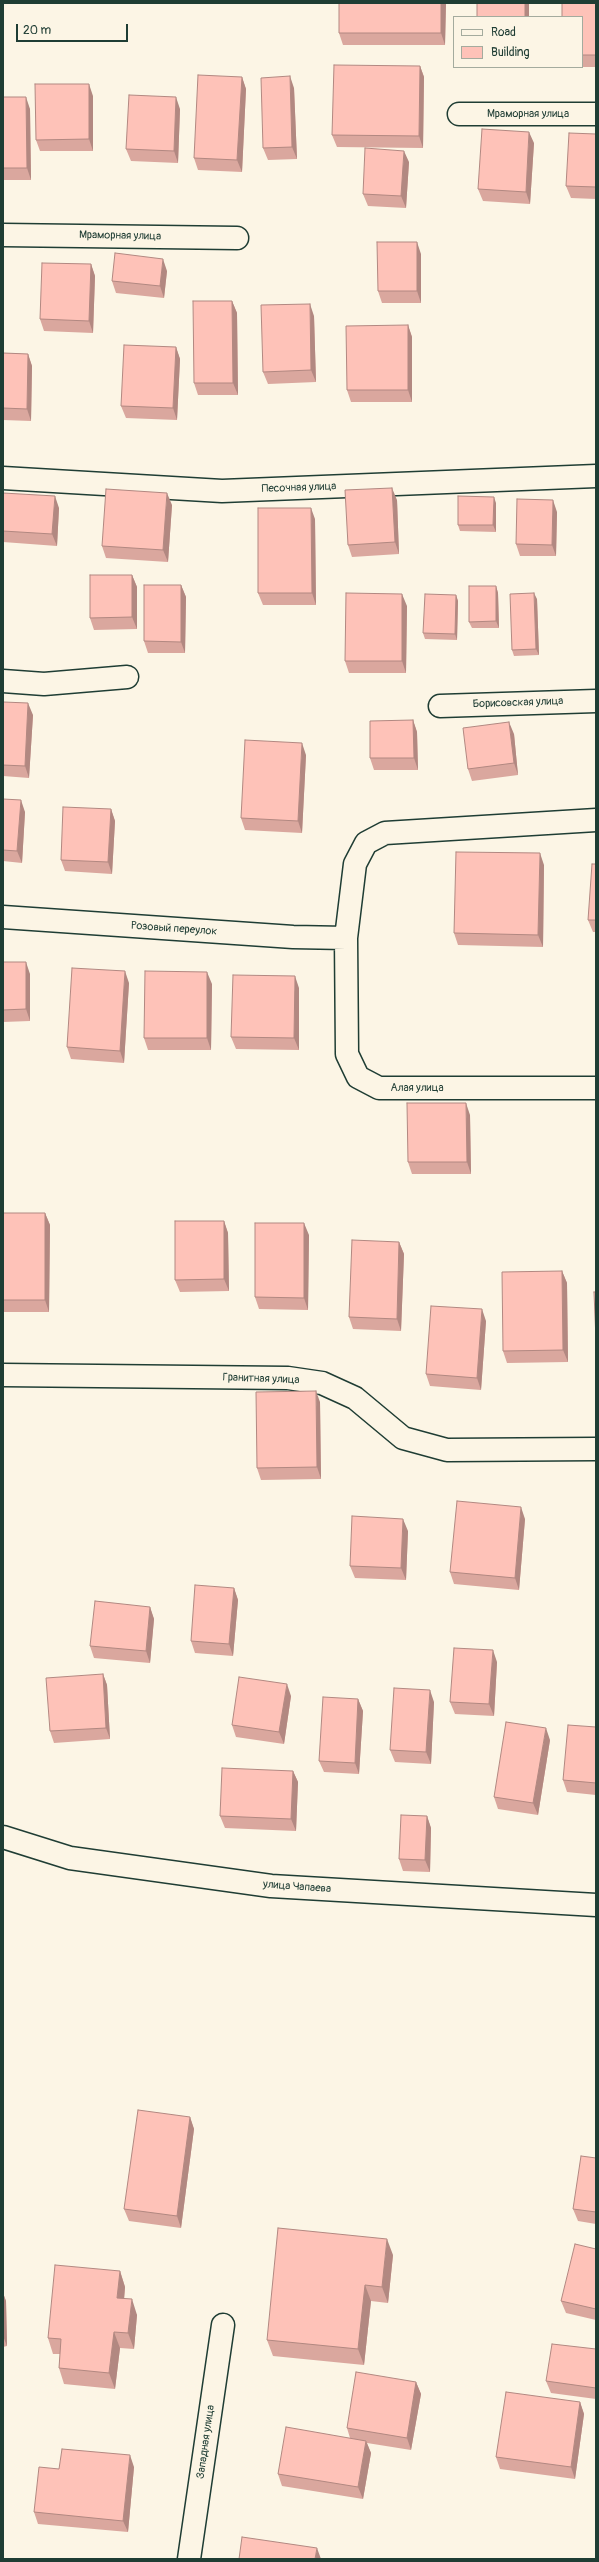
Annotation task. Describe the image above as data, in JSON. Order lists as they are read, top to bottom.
{
  "streets": {
    "street": [
      "Мраморная улица",
      "Песочная улица",
      "Борисовская улица",
      "Розовый переулок",
      "Алая улица",
      "Гранитная улица",
      "улица Чапаева",
      "Западная улица"
    ]
  },
  "crossings": [
    ["Розовый переулок", "Алая улица"]
  ],
  "legend": ["Road", "Building"],
  "scale_bar": "20 m"
}
